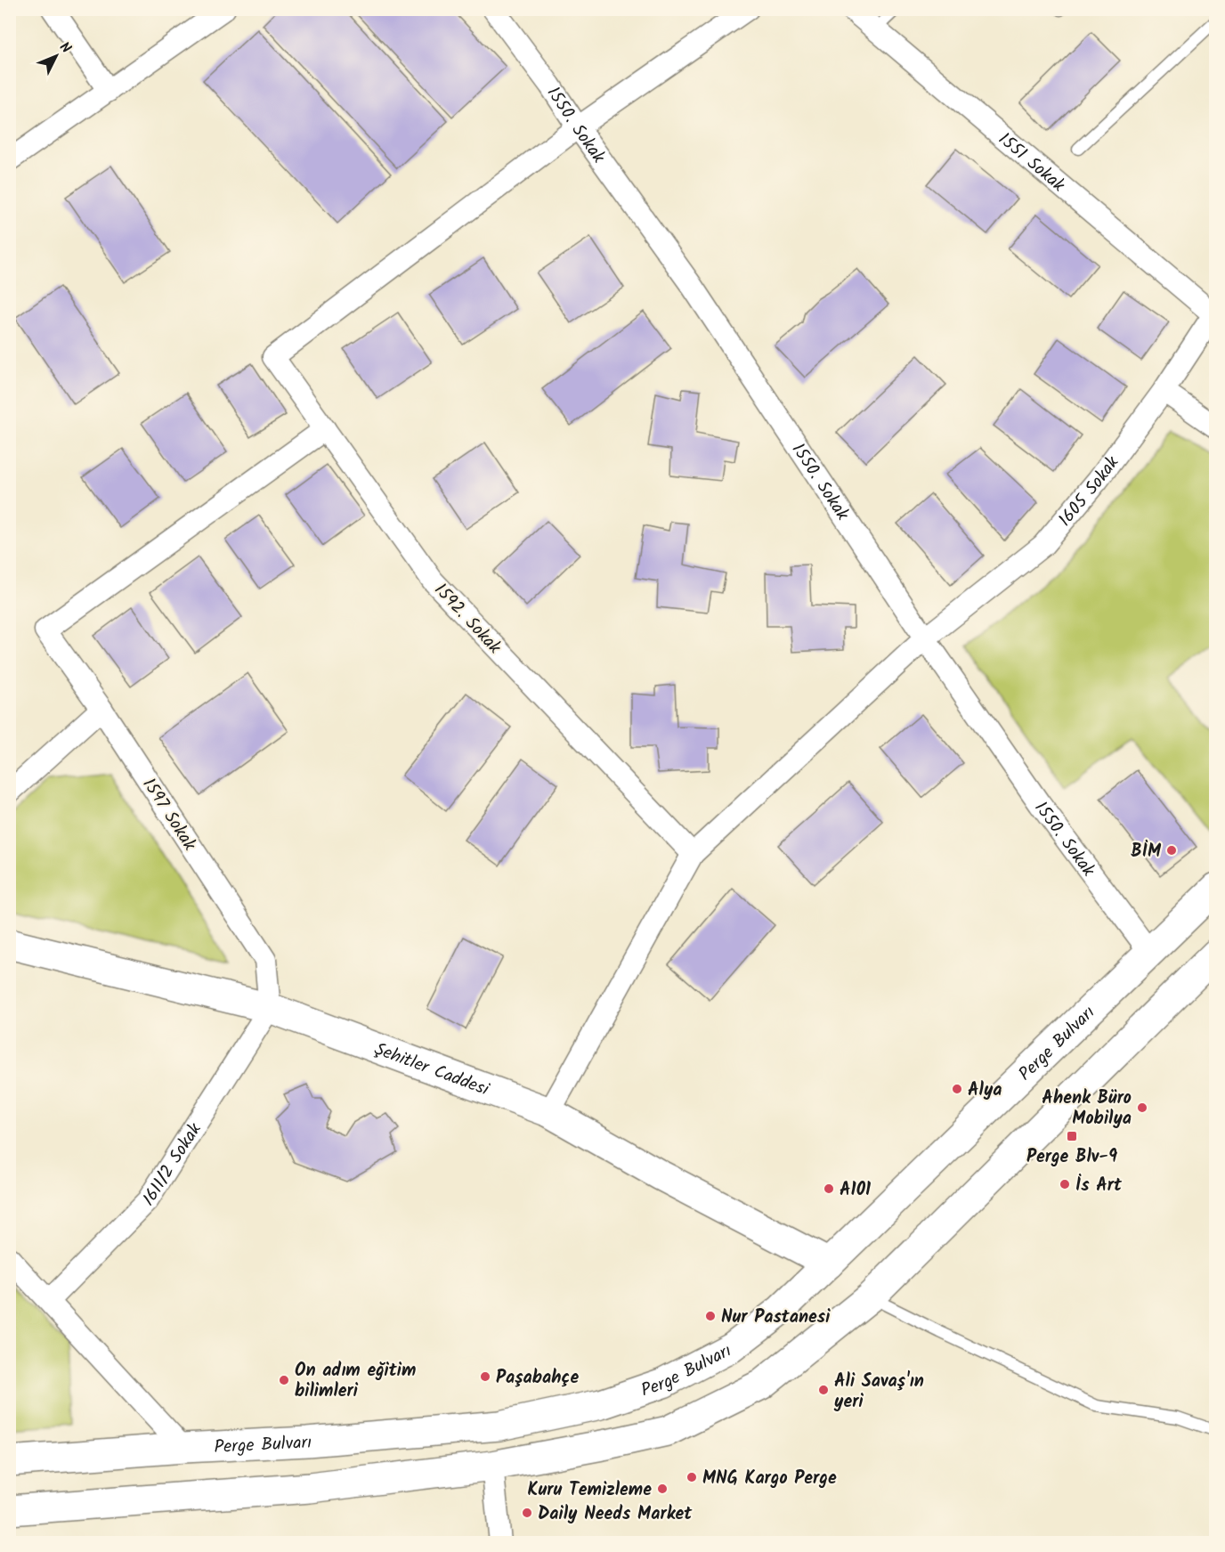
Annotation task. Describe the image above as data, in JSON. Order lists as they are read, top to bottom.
{
  "streets": {
    "main road": ["Perge Bulvarı", "Şehitler Caddesi"],
    "street": [
      "1550. Sokak",
      "1551 Sokak",
      "1605 Sokak",
      "1592. Sokak",
      "1597 Sokak",
      "1611/2 Sokak"
    ]
  },
  "crossings": [
    ["1550. Sokak", "1605 Sokak"],
    ["1550. Sokak", "1592. Sokak"],
    ["1550. Sokak", "Perge Bulvarı"],
    ["1551 Sokak", "1605 Sokak"],
    ["1605 Sokak", "1592. Sokak"],
    ["1605 Sokak", "Şehitler Caddesi"],
    ["1592. Sokak", "1597 Sokak"],
    ["1597 Sokak", "Şehitler Caddesi"],
    ["1597 Sokak", "1611/2 Sokak"],
    ["Perge Bulvarı", "Şehitler Caddesi"],
    ["Şehitler Caddesi", "1611/2 Sokak"]
  ],
  "places": {
    "other": [
      "BİM",
      "Alya",
      "Ahenk Büro Mobilya",
      "İs Art",
      "A101",
      "Nur Pastanesi",
      "Paşabahçe",
      "On adım eğitim bilimleri",
      "Ali Savaş'ın yeri",
      "MNG Kargo Perge",
      "Kuru Temizleme",
      "Daily Needs Market"
    ],
    "transit": ["Perge Blv-9"]
  },
  "north": "top right"
}
